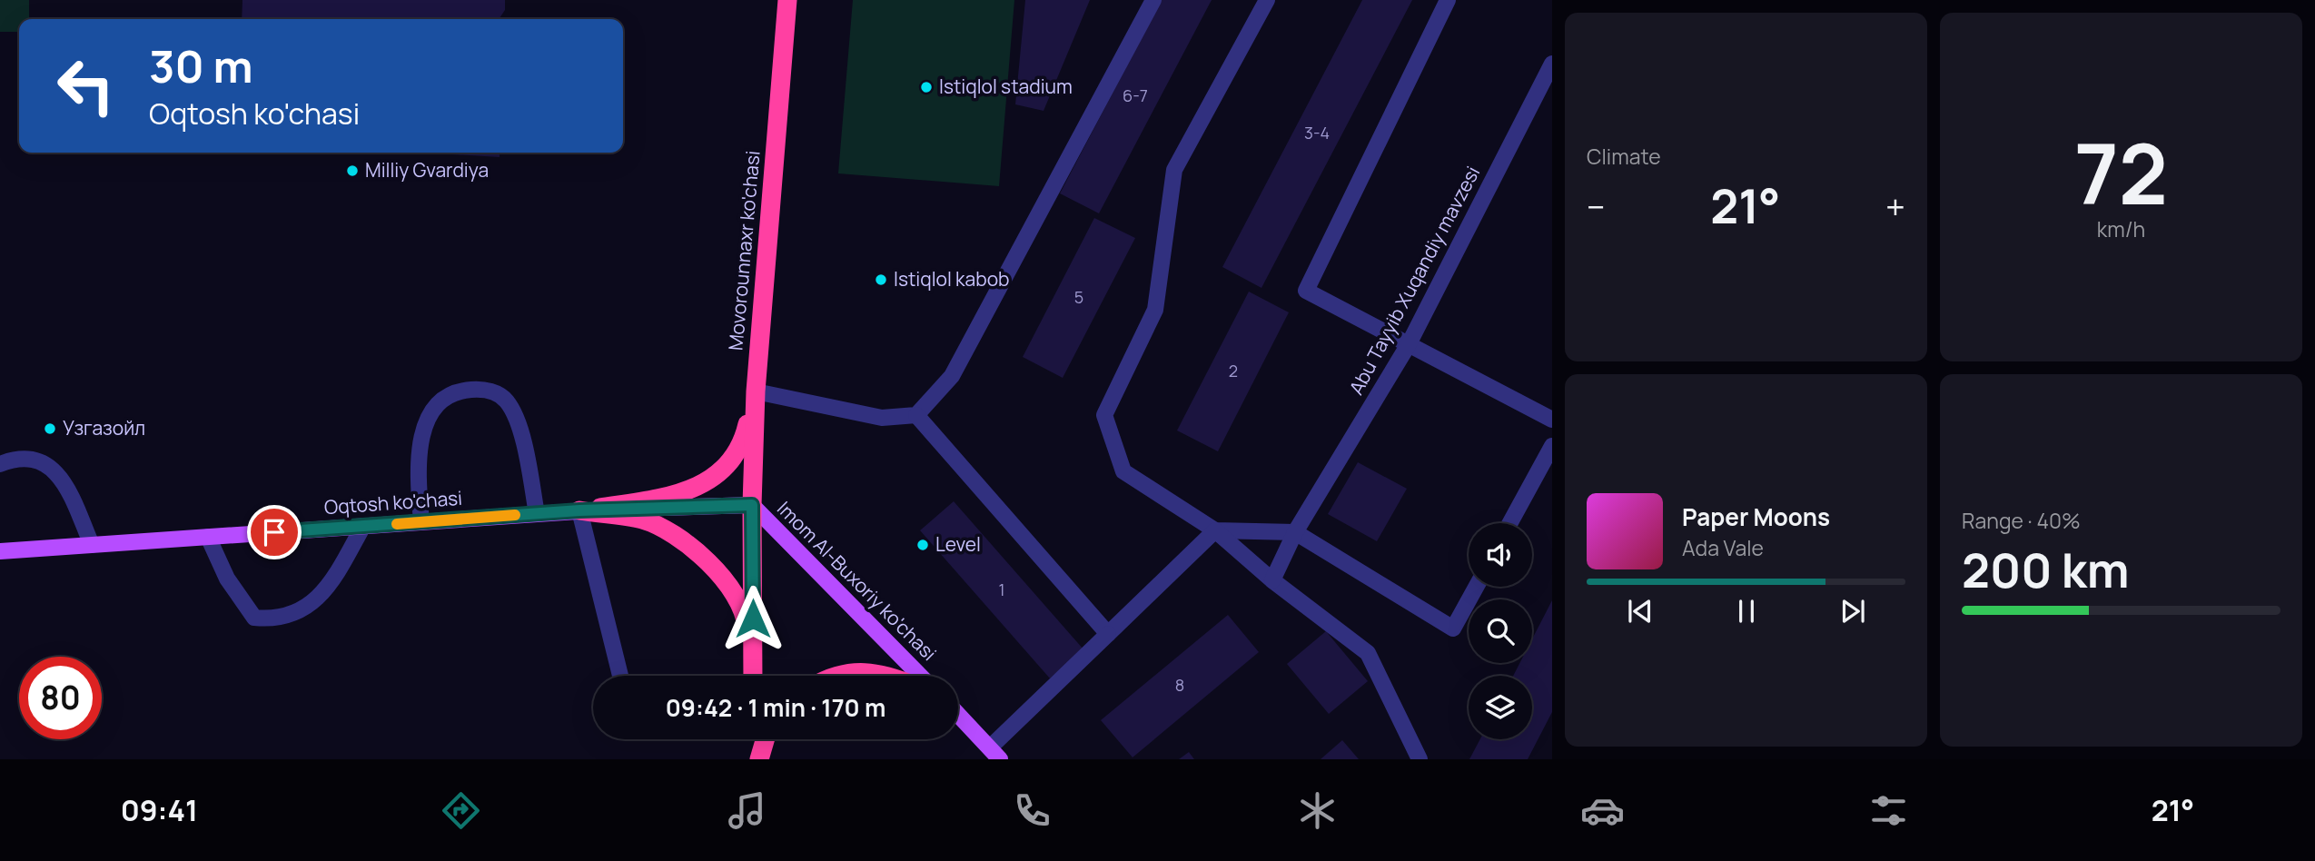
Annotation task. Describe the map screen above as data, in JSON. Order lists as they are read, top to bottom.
{
  "streets": {
    "highway": ["Movorounnaxr ko'chasi"],
    "main road": ["Oqtosh ko'chasi", "Imom Al-Buxoriy ko'chasi"],
    "lane": ["Abu Tayyib Xuqandiy mavzesi"]
  },
  "crossings": [
    ["Movorounnaxr ko'chasi", "Oqtosh ko'chasi"],
    ["Movorounnaxr ko'chasi", "Imom Al-Buxoriy ko'chasi"],
    ["Oqtosh ko'chasi", "Imom Al-Buxoriy ko'chasi"]
  ],
  "places": [
    "Istiqlol stadium",
    "Milliy Gvardiya",
    "Istiqlol kabob",
    "Узгазойл",
    "Level"
  ],
  "house_numbers": [
    "6-7",
    "3-4",
    "5",
    "2",
    "1",
    "8"
  ],
  "page": {
    "tile": [
      "Climate",
      ["72", "km/h"],
      ["Range · 40%", "200 km"]
    ],
    "turn": ["30 m", "Oqtosh ko'chasi"],
    "heat": ["−", "21°", "+"],
    "song": ["Paper Moons", "Ada Vale"],
    "limit": "80",
    "trip": "09:42 · 1 min · 170 m",
    "tabs": ["09:41", "21°"]
  }
}
